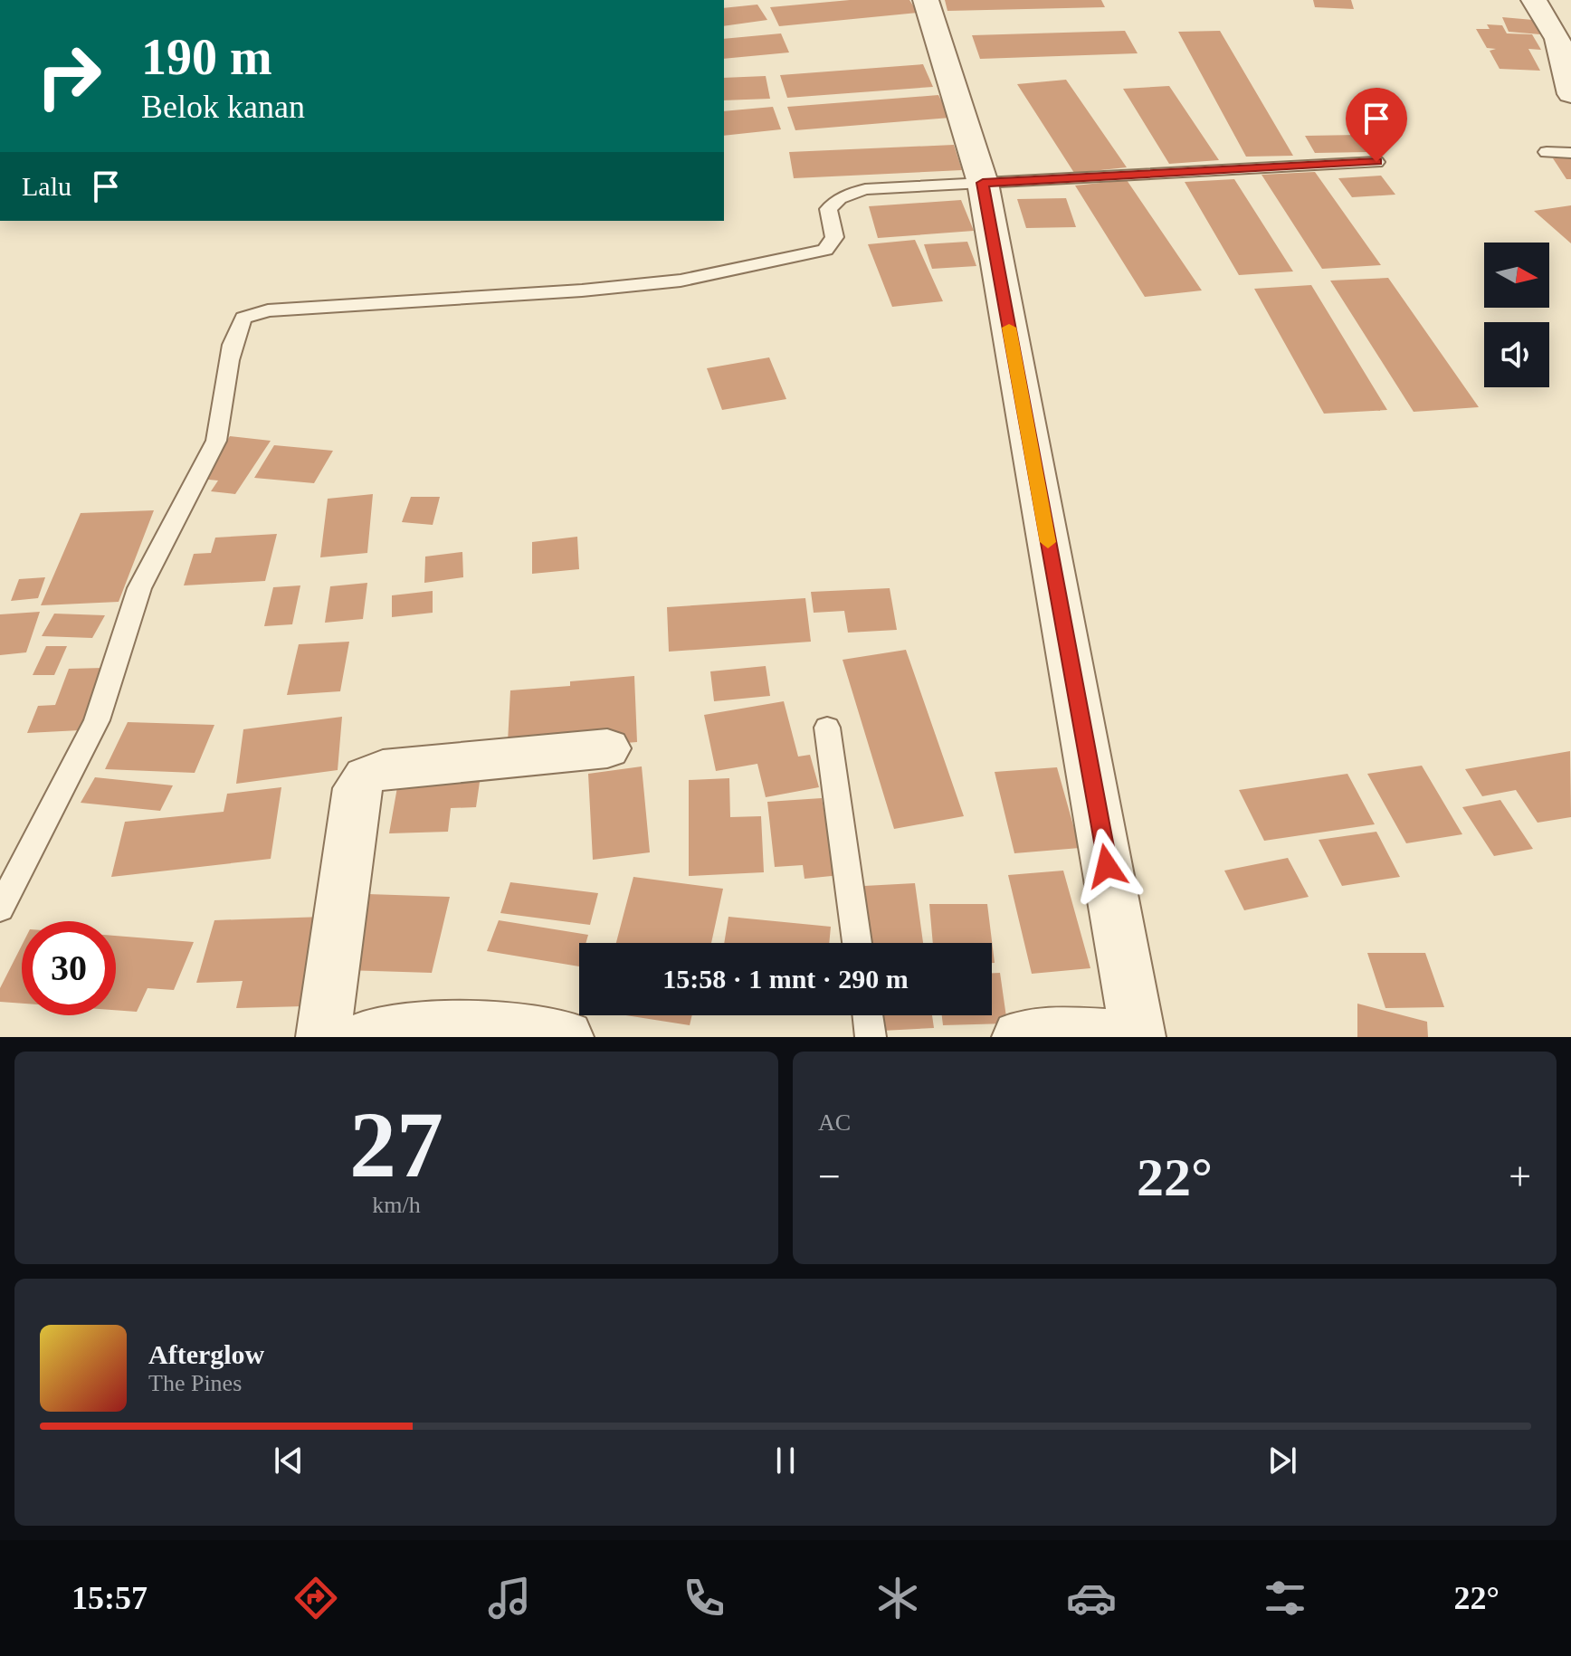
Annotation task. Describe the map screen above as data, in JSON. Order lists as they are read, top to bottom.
{
  "north": "right",
  "page": {
    "turn": ["190 m", "Belok kanan"],
    "then": "Lalu",
    "limit": "30",
    "trip": "15:58 · 1 mnt · 290 m",
    "tile": [
      ["27", "km/h"],
      "AC"
    ],
    "heat": ["−", "22°", "+"],
    "song": ["Afterglow", "The Pines"],
    "tabs": ["15:57", "22°"]
  }
}
